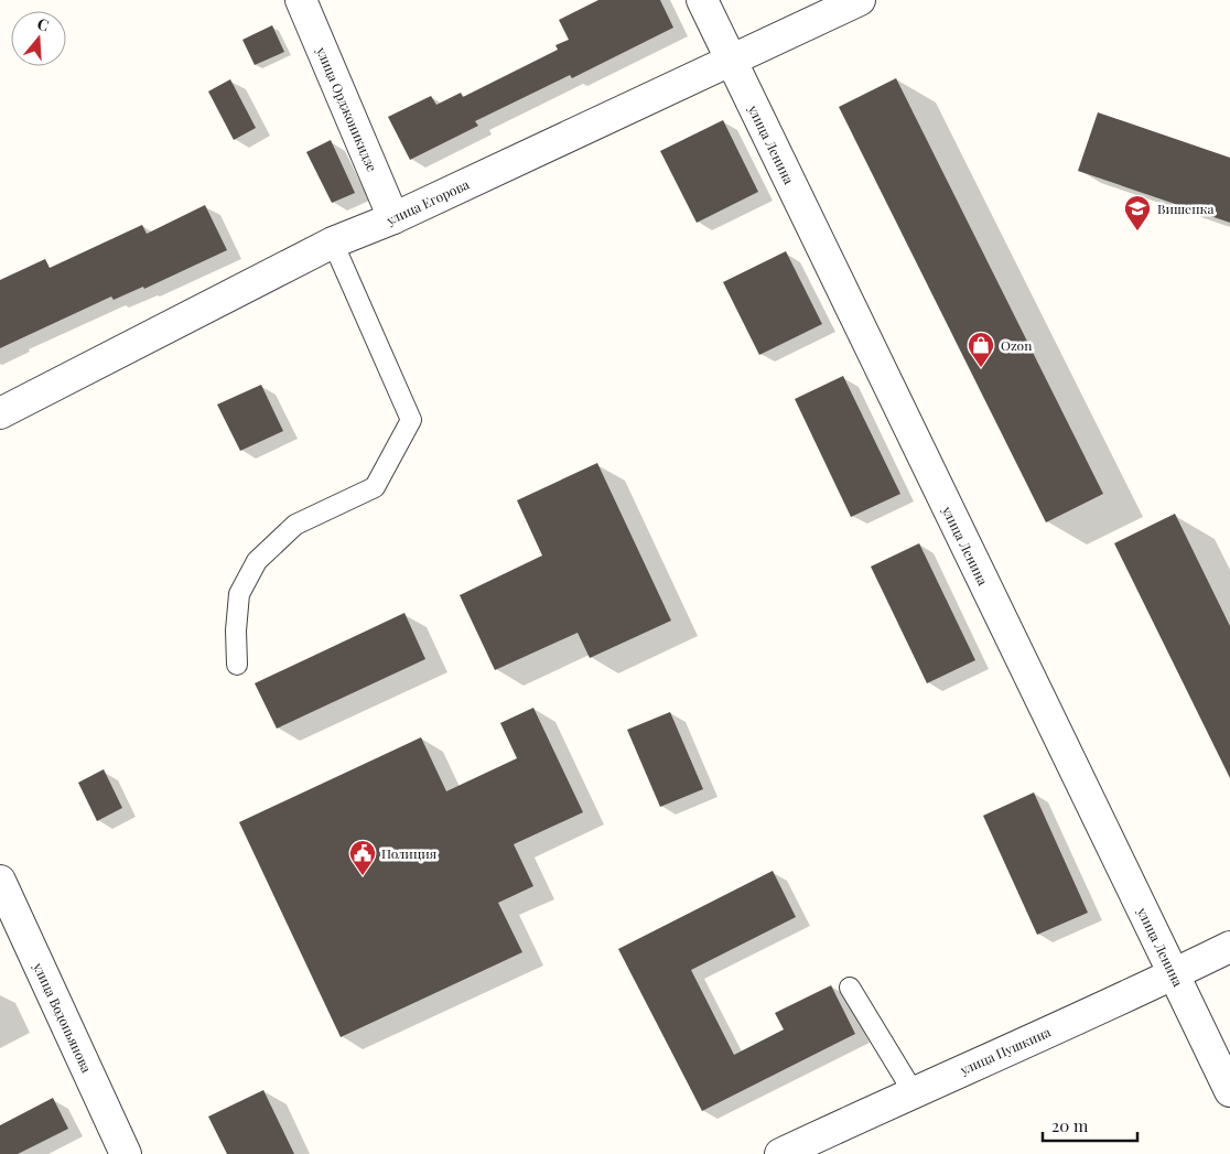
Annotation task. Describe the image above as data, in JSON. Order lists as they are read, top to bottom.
{
  "streets": {
    "street": [
      "улица Орджоникидзе",
      "улица Ленина",
      "улица Егорова",
      "улица Водопьянова",
      "улица Пушкина"
    ]
  },
  "crossings": [
    ["улица Орджоникидзе", "улица Егорова"],
    ["улица Ленина", "улица Егорова"],
    ["улица Ленина", "улица Пушкина"]
  ],
  "places": {
    "school or university": ["Вишенка"],
    "shop": ["Ozon"],
    "public building": ["Полиция"]
  },
  "scale_bar": "20 m",
  "north": "top"
}
